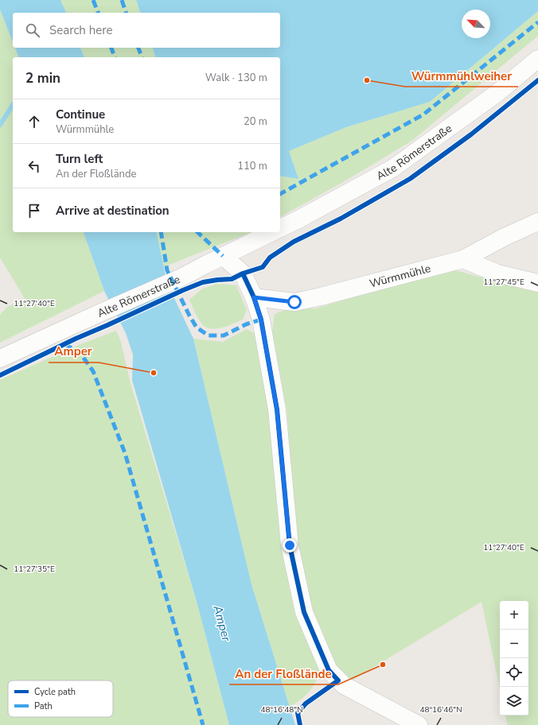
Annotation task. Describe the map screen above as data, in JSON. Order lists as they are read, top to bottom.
{
  "streets": {
    "street": ["Alte Römerstraße", "Würmmühle"]
  },
  "water": ["Amper"],
  "places": ["Würmmühlweiher", "Amper", "An der Floßlände"],
  "legend": ["Cycle path", "Path"],
  "north": "top left",
  "page": {
    "search": "Search here",
    "heading": ["2 min", "Walk · 130 m"],
    "list": [
      ["Continue", "Würmmühle", "20 m"],
      ["Turn left", "An der Floßlände", "110 m"],
      "Arrive at destination"
    ],
    "map_buttons": ["+", "−"]
  },
  "coordinates": [
    "11°27'45\"E",
    "11°27'40\"E",
    "11°27'35\"E",
    "48°16'48\"N",
    "48°16'46\"N"
  ]
}
